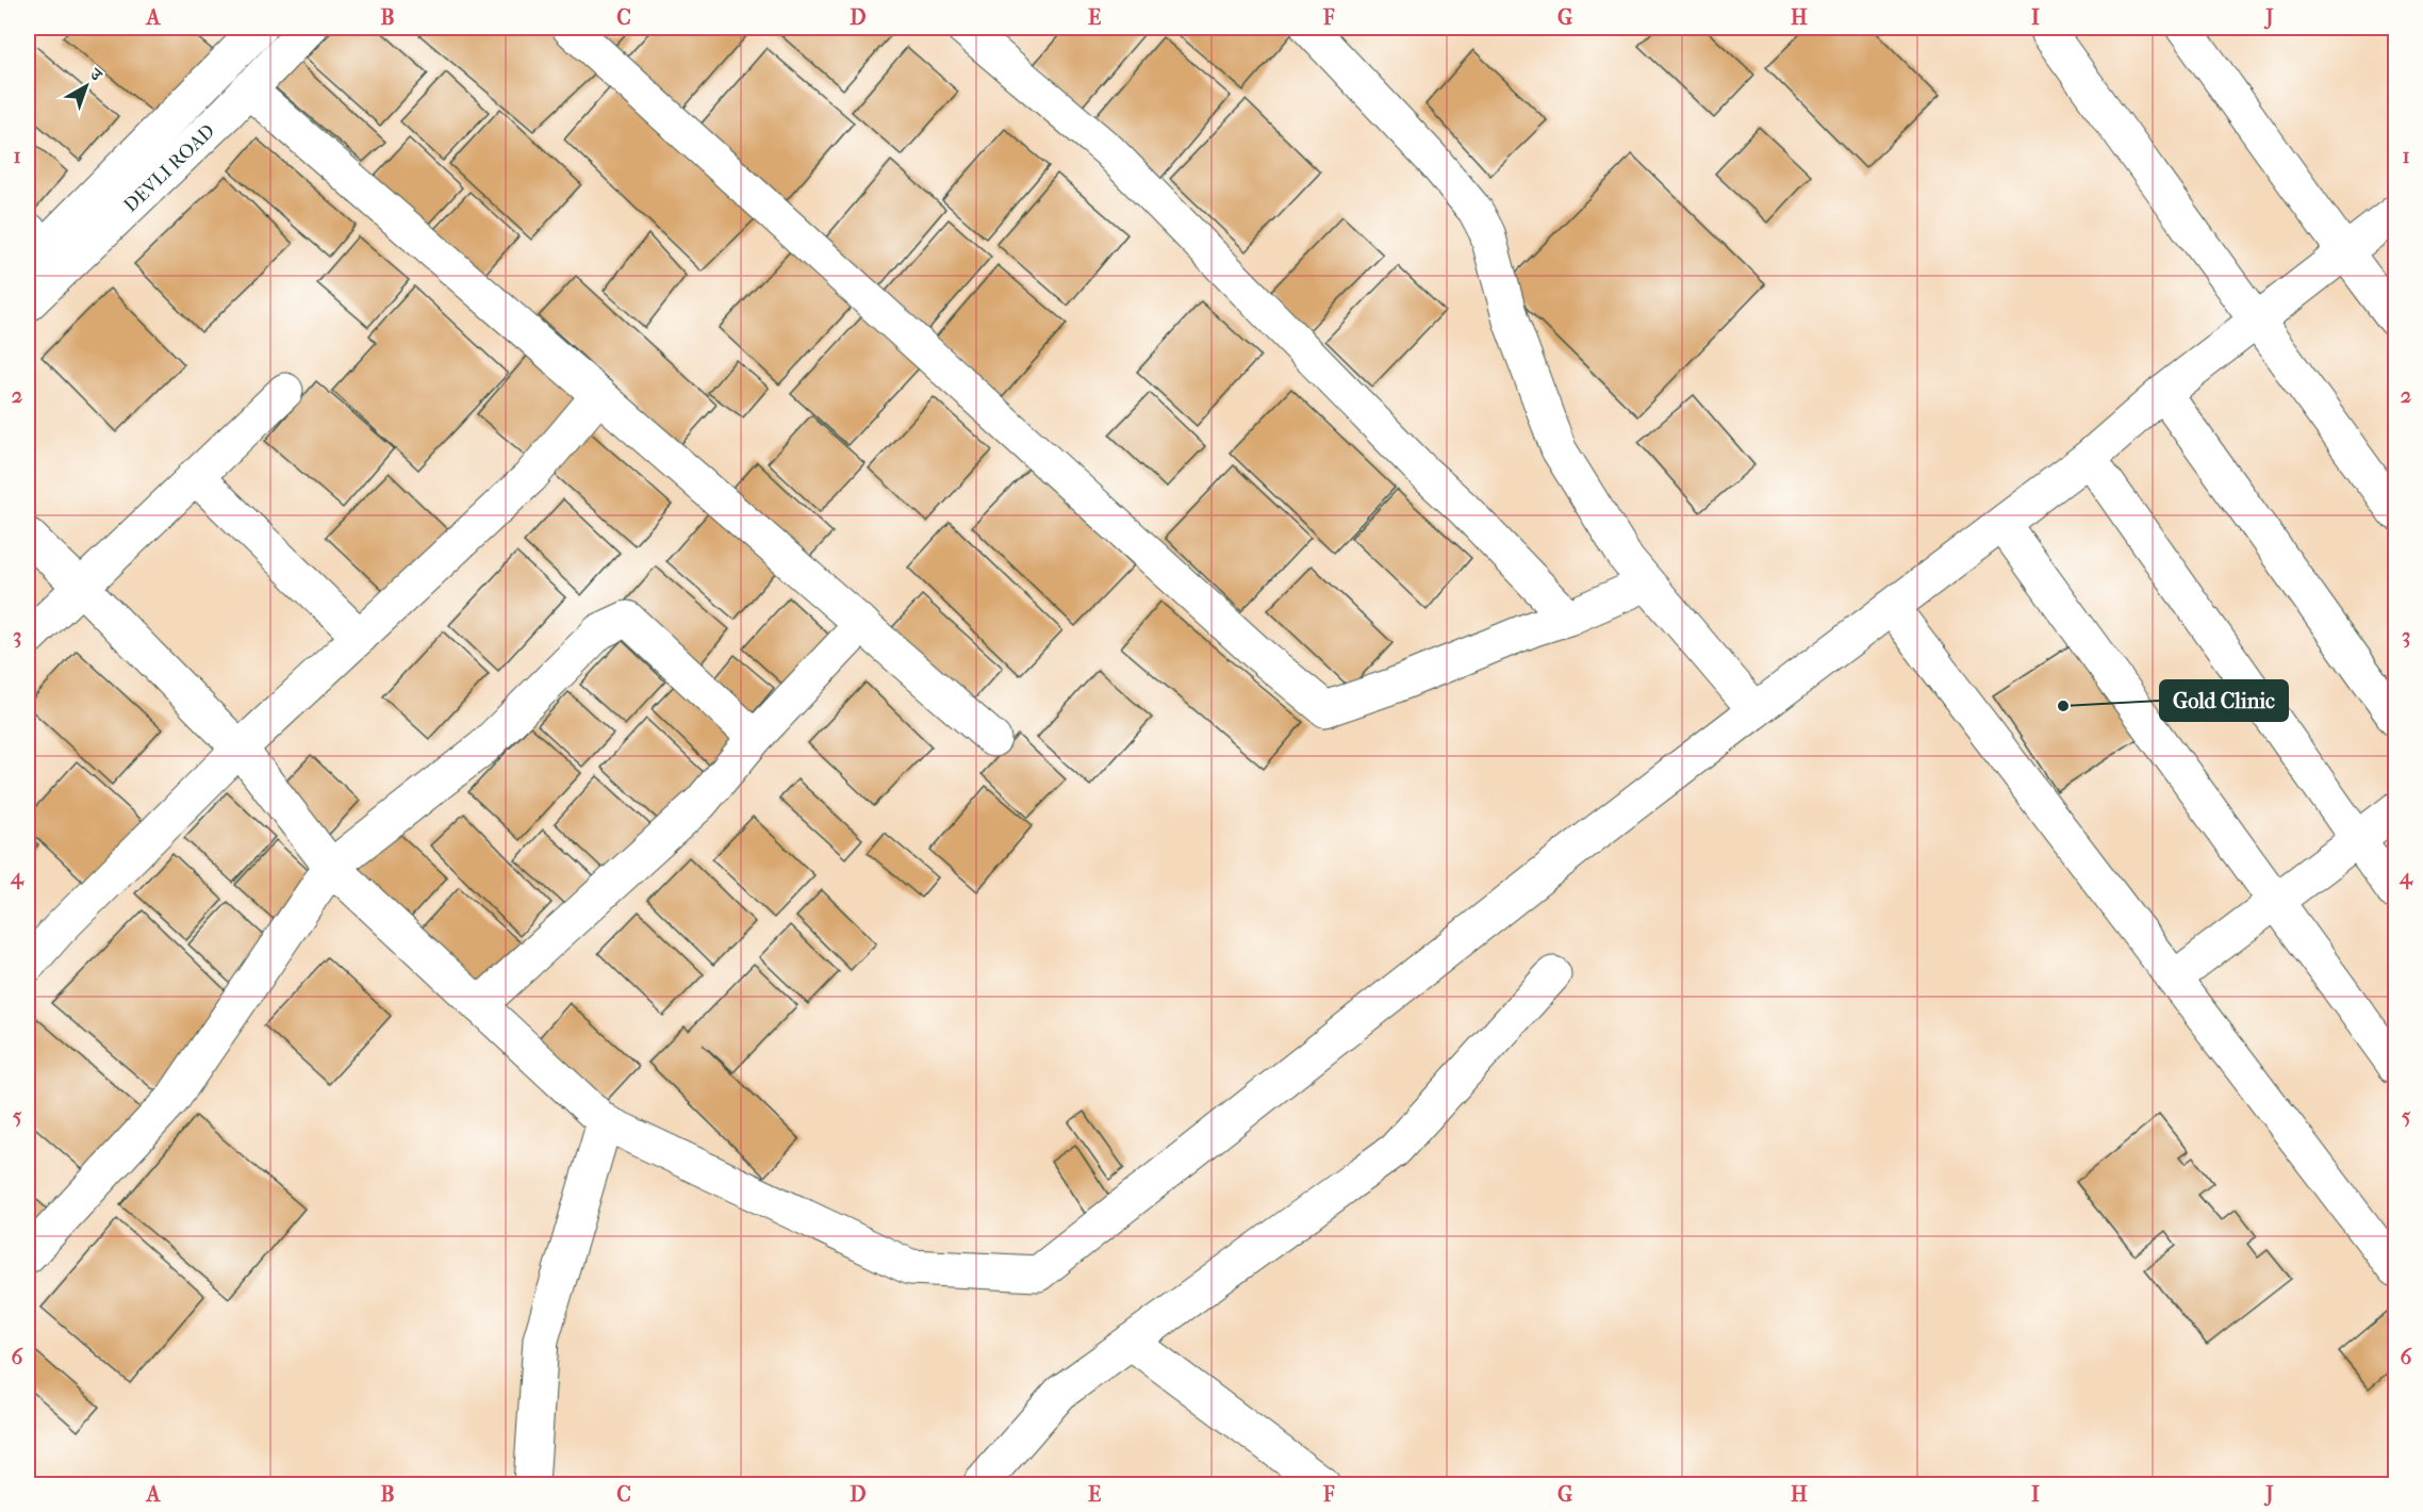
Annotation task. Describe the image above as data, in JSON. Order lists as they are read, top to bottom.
{
  "streets": {
    "street": ["DEVLI ROAD"]
  },
  "places": ["Gold Clinic"],
  "north": "top right",
  "grid": {
    "columns": [
      "A",
      "B",
      "C",
      "D",
      "E",
      "F",
      "G",
      "H",
      "I",
      "J"
    ],
    "rows": [
      "1",
      "2",
      "3",
      "4",
      "5",
      "6"
    ]
  }
}
